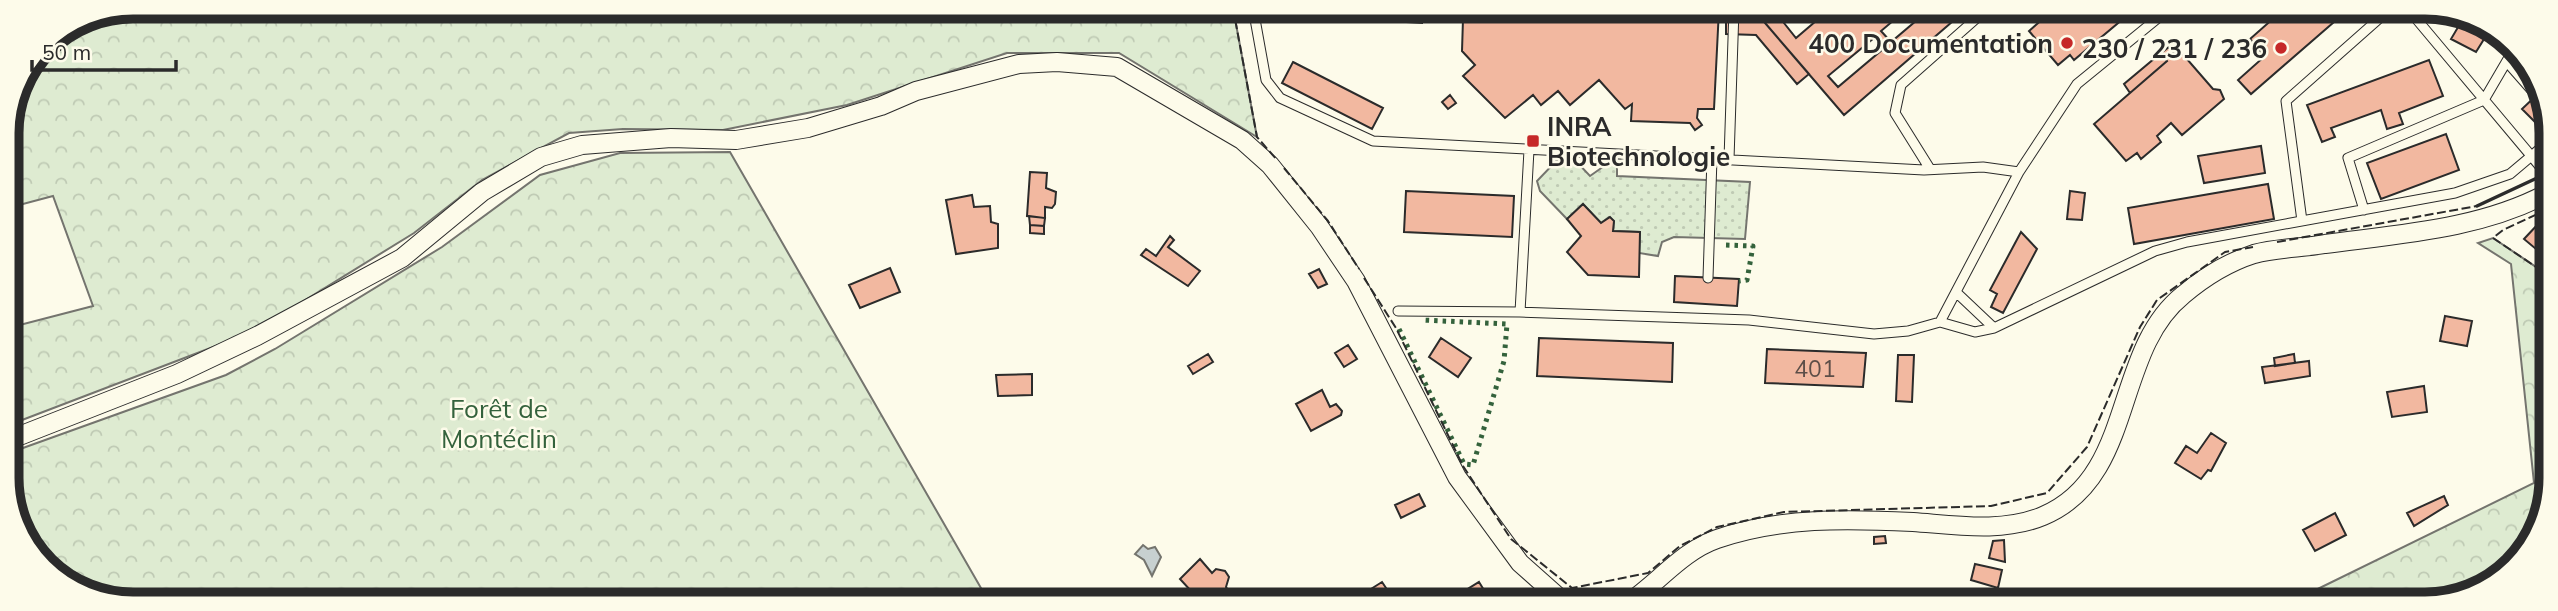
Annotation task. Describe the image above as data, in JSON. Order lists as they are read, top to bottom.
{
  "parks": ["Forêt de Montéclin"],
  "places": {
    "other": ["400 Documentation", "230 / 231 / 236"],
    "transit": ["INRA Biotechnologie"]
  },
  "house_numbers": ["401"],
  "scale_bar": "50 m"
}
